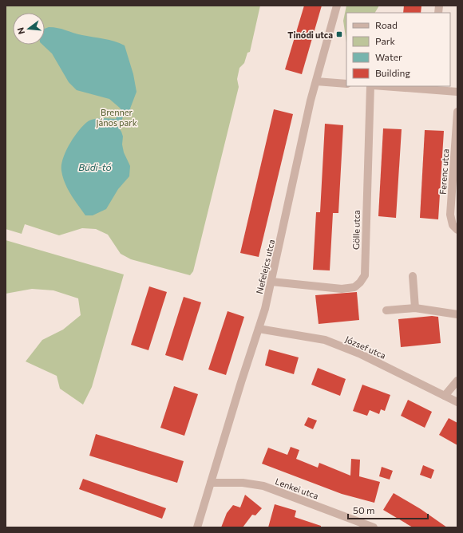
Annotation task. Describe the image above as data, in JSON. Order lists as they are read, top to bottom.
{
  "streets": {
    "street": [
      "Ferenc utca",
      "Gölle utca",
      "Nefelejcs utca",
      "József utca",
      "Lenkei utca"
    ]
  },
  "crossings": [
    ["Gölle utca", "Nefelejcs utca"],
    ["Nefelejcs utca", "József utca"],
    ["Nefelejcs utca", "Lenkei utca"]
  ],
  "water": ["Büdi-tó"],
  "parks": ["Brenner János park"],
  "places": {
    "transit": ["Tinódi utca"]
  },
  "legend": [
    "Road",
    "Park",
    "Water",
    "Building"
  ],
  "scale_bar": "50 m",
  "north": "left"
}
